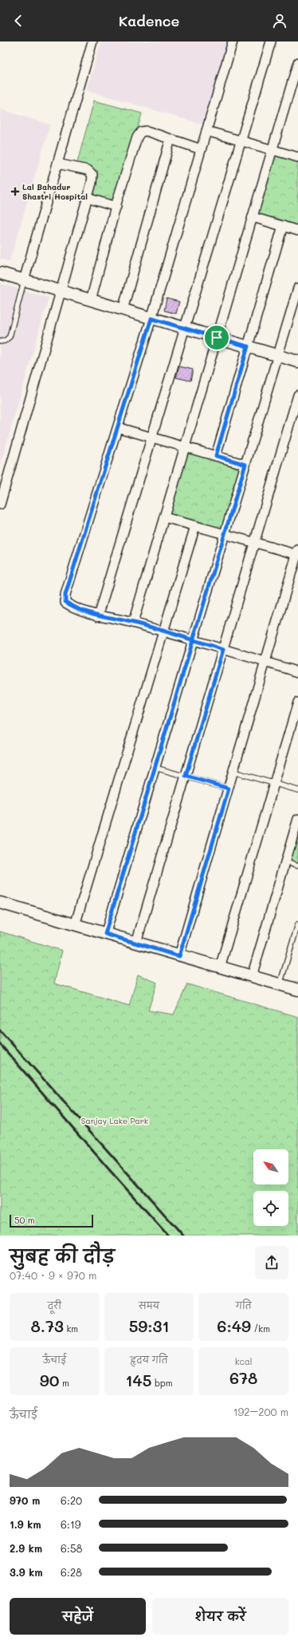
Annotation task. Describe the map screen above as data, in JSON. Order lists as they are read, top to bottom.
{
  "parks": ["Sanjay Lake Park"],
  "places": {
    "health": ["Lal Bahadur Shastri Hospital"]
  },
  "scale_bar": "50 m",
  "north": "top left",
  "page": {
    "header": "Kadence",
    "scale": "50 m",
    "heading": ["सुबह की दौड़", "07:40 · 9 × 970 m"],
    "stats": [
      ["दूरी", "8.73 km"],
      ["समय", "59:31"],
      ["गति", "6:49 /km"],
      ["ऊँचाई", "90 m"],
      ["हृदय गति", "145 bpm"],
      ["kcal", "678"]
    ],
    "chart": ["ऊँचाई", "192–200 m"],
    "list": [
      {
        "name": "970 m",
        "note": "6:20"
      },
      {
        "name": "1.9 km",
        "note": "6:19"
      },
      {
        "name": "2.9 km",
        "note": "6:58"
      },
      {
        "name": "3.9 km",
        "note": "6:28"
      }
    ],
    "buttons": ["सहेजें", "शेयर करें"]
  }
}
